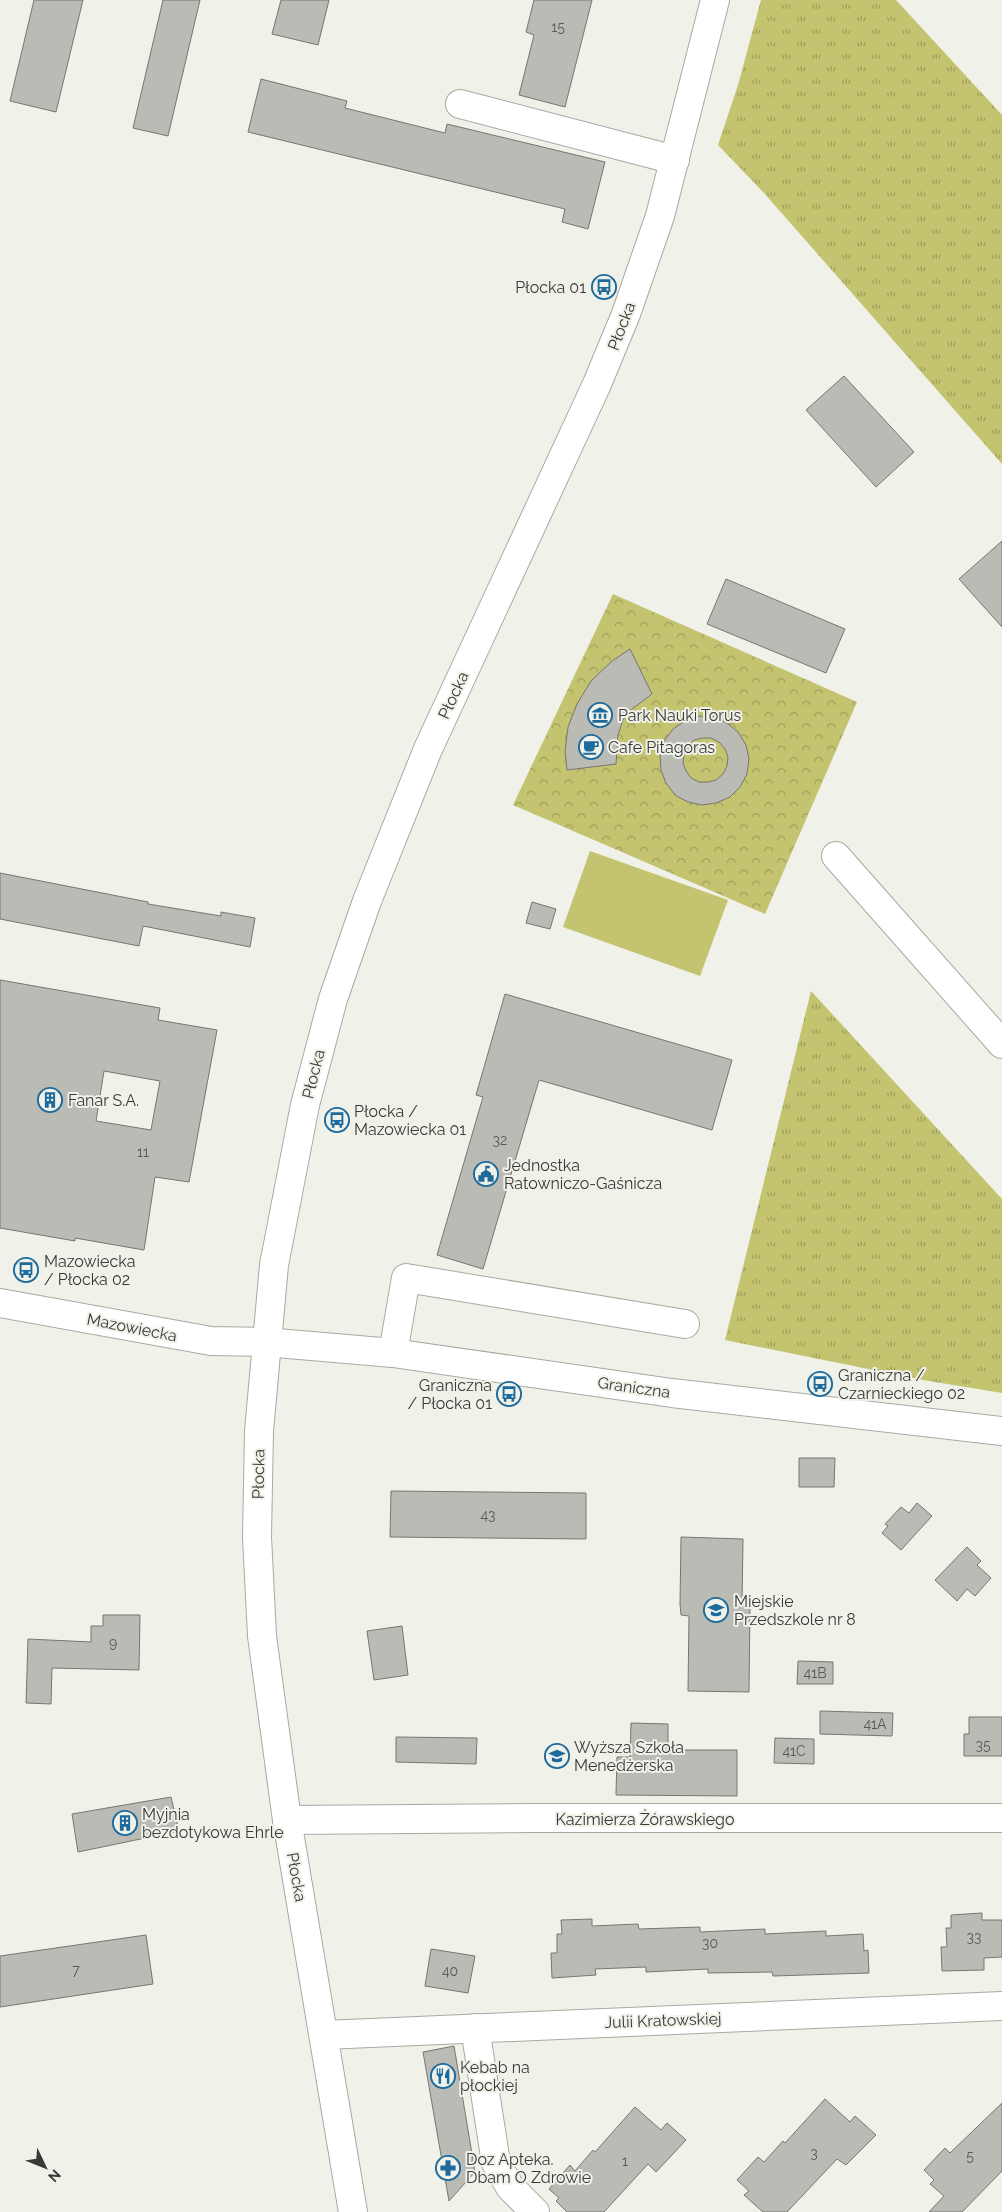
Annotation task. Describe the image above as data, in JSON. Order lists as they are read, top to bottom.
{
  "streets": {
    "street": [
      "Płocka",
      "Mazowiecka",
      "Graniczna",
      "Kazimierza Żórawskiego",
      "Julii Kratowskiej"
    ]
  },
  "crossings": [
    ["Płocka", "Mazowiecka"],
    ["Płocka", "Graniczna"],
    ["Płocka", "Kazimierza Żórawskiego"],
    ["Płocka", "Julii Kratowskiej"],
    ["Mazowiecka", "Graniczna"]
  ],
  "places": {
    "bus stop": [
      "Płocka 01",
      "Płocka / Mazowiecka 01",
      "Mazowiecka / Płocka 02",
      "Graniczna / Czarnieckiego 02",
      "Graniczna / Płocka 01"
    ],
    "museum": ["Park Nauki Torus"],
    "cafe": ["Cafe Pitagoras"],
    "building": ["Fanar S.A.", "Myjnia bezdotykowa Ehrle"],
    "public building": ["Jednostka Ratowniczo-Gaśnicza"],
    "school or university": ["Miejskie Przedszkole nr 8", "Wyższa Szkoła Menedżerska"],
    "restaurant": ["Kebab na płockiej"],
    "pharmacy": ["Doz Apteka. Dbam O Zdrowie"]
  },
  "house_numbers": [
    "15",
    "32",
    "11",
    "43",
    "9",
    "41B",
    "41A",
    "35",
    "41C",
    "33",
    "30",
    "7",
    "40",
    "3",
    "5",
    "1"
  ],
  "north": "bottom right"
}
